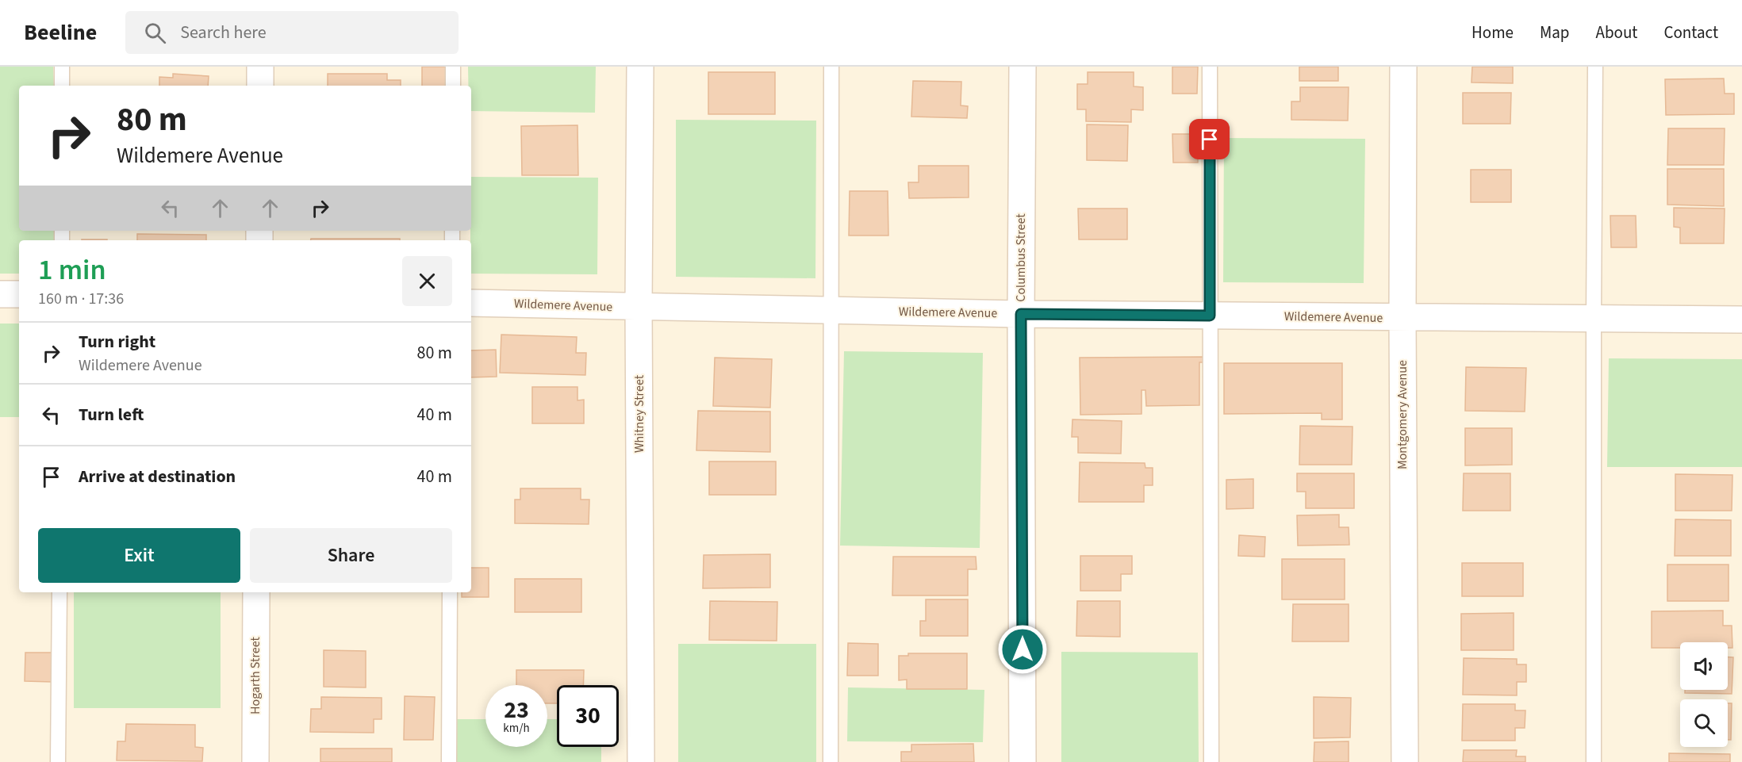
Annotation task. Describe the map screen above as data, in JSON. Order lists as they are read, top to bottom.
{
  "streets": {
    "street": [
      "Columbus Street",
      "Wildemere Avenue",
      "Whitney Street",
      "Montgomery Avenue",
      "Hogarth Street"
    ]
  },
  "crossings": [
    ["Columbus Street", "Wildemere Avenue"],
    ["Wildemere Avenue", "Whitney Street"],
    ["Wildemere Avenue", "Montgomery Avenue"]
  ],
  "page": {
    "header": "Beeline",
    "search": "Search here",
    "nav": [
      "Home",
      "Map",
      "About",
      "Contact"
    ],
    "turn": ["80 m", "Wildemere Avenue"],
    "heading": ["1 min", "160 m · 17:36"],
    "list": [
      {
        "name": "Turn right",
        "note": "Wildemere Avenue",
        "value": "80 m"
      },
      {
        "name": "Turn left",
        "value": "40 m"
      },
      {
        "name": "Arrive at destination",
        "value": "40 m"
      }
    ],
    "buttons": ["Exit", "Share"],
    "speed": "23 km/h",
    "limit": "30"
  }
}
